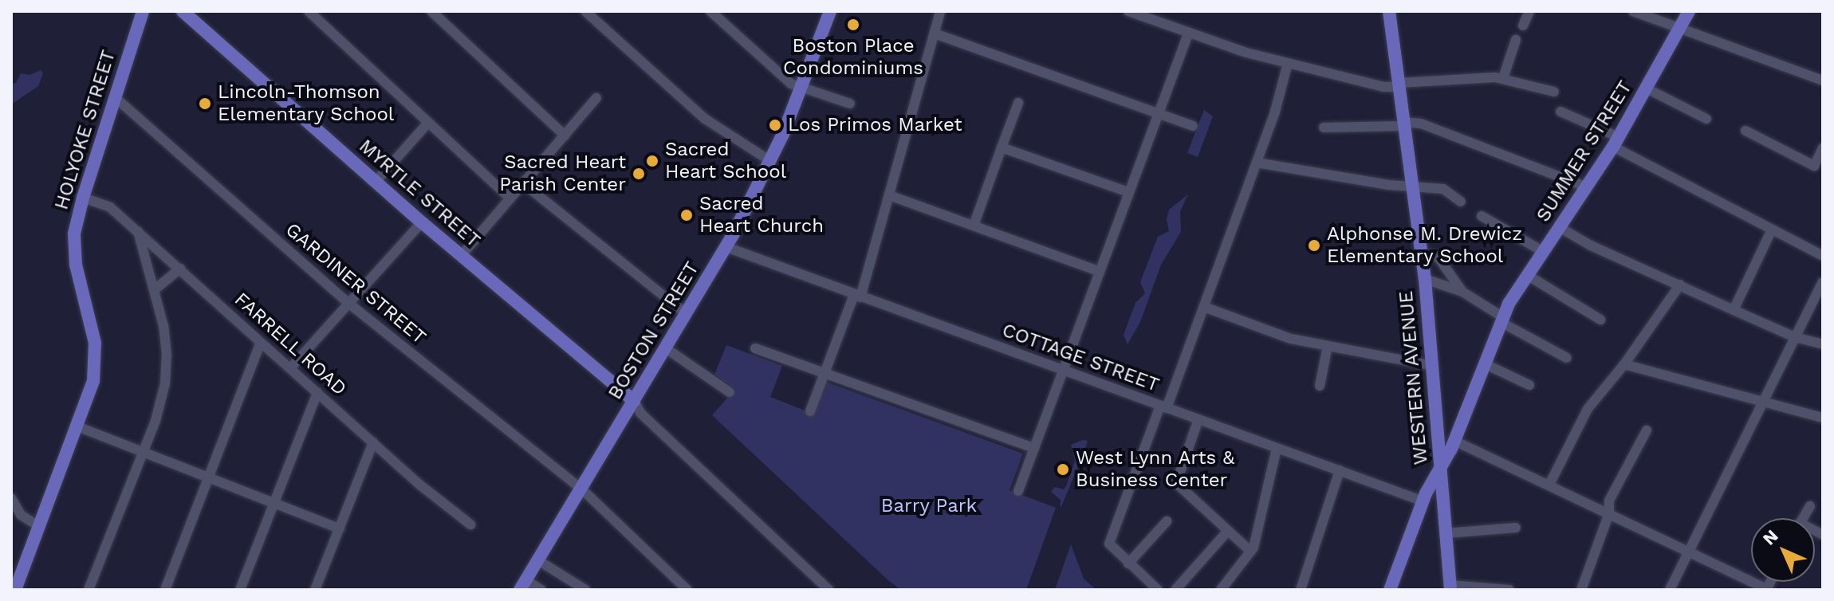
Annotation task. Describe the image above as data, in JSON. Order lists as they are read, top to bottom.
{
  "streets": {
    "main road": [
      "HOLYOKE STREET",
      "SUMMER STREET",
      "MYRTLE STREET",
      "BOSTON STREET",
      "WESTERN AVENUE"
    ],
    "street": ["GARDINER STREET", "FARRELL ROAD", "COTTAGE STREET"]
  },
  "crossings": [
    ["HOLYOKE STREET", "GARDINER STREET"],
    ["HOLYOKE STREET", "FARRELL ROAD"],
    ["SUMMER STREET", "COTTAGE STREET"],
    ["SUMMER STREET", "WESTERN AVENUE"],
    ["MYRTLE STREET", "BOSTON STREET"],
    ["GARDINER STREET", "BOSTON STREET"],
    ["BOSTON STREET", "COTTAGE STREET"]
  ],
  "parks": ["Barry Park"],
  "places": [
    "Boston Place Condominiums",
    "Lincoln-Thomson Elementary School",
    "Los Primos Market",
    "Sacred Heart School",
    "Sacred Heart Parish Center",
    "Sacred Heart Church",
    "Alphonse M. Drewicz Elementary School",
    "West Lynn Arts & Business Center"
  ],
  "north": "top left"
}
